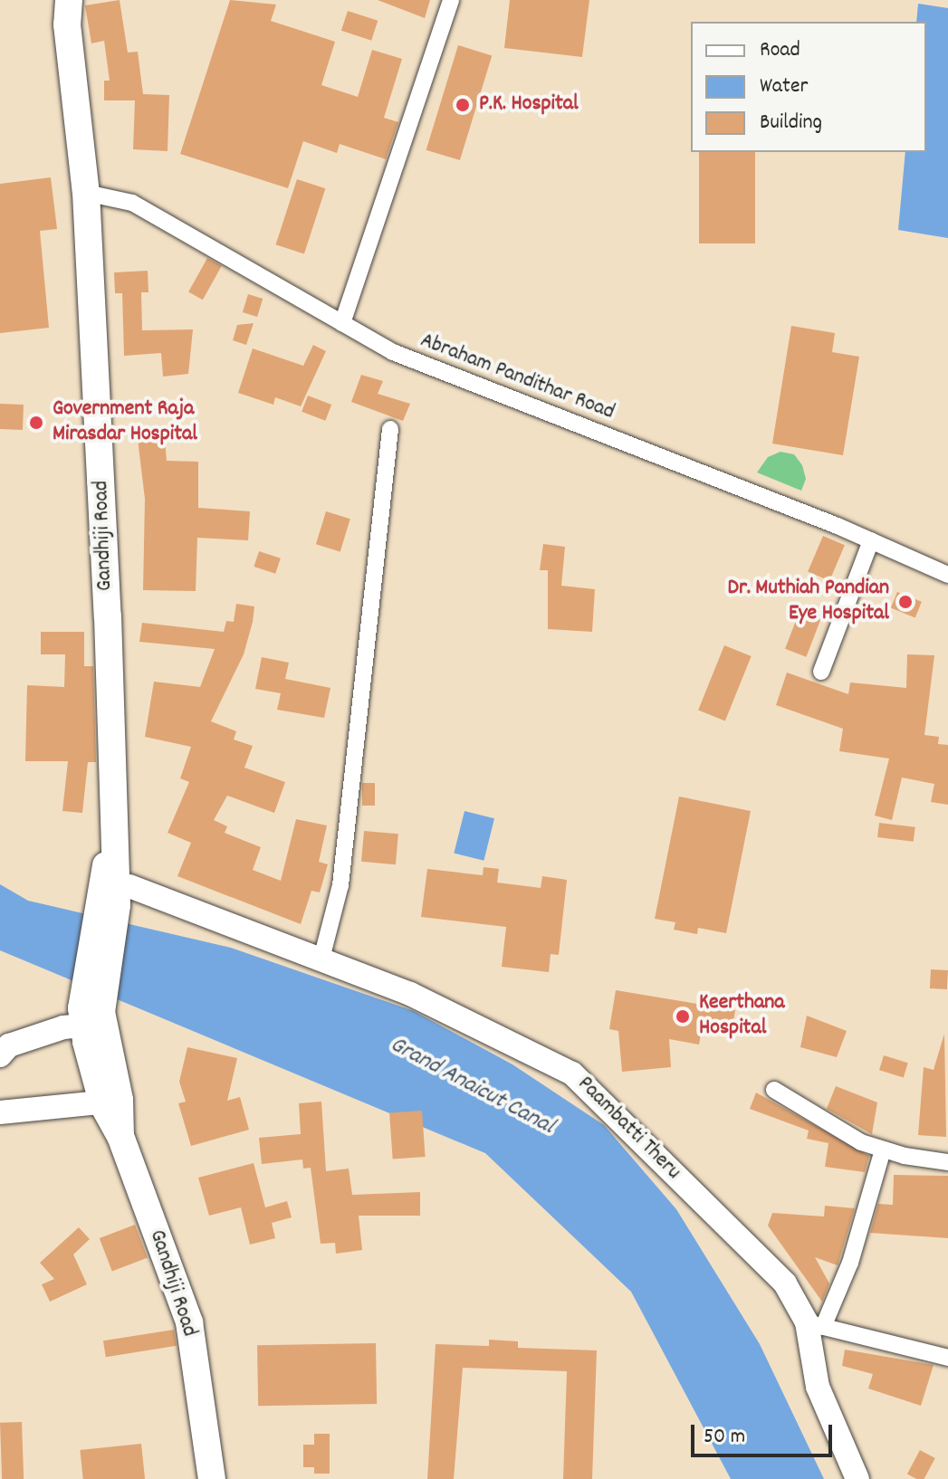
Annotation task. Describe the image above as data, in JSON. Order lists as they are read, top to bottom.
{
  "streets": {
    "main road": ["Gandhiji Road"],
    "street": ["Abraham Pandithar Road", "Paambatti Theru"]
  },
  "crossings": [
    ["Abraham Pandithar Road", "Gandhiji Road"],
    ["Gandhiji Road", "Paambatti Theru"]
  ],
  "water": ["Grand Anaicut Canal"],
  "places": [
    "P.K. Hospital",
    "Government Raja Mirasdar Hospital",
    "Dr. Muthiah Pandian Eye Hospital",
    "Keerthana Hospital"
  ],
  "legend": ["Road", "Water", "Building"],
  "scale_bar": "50 m"
}
